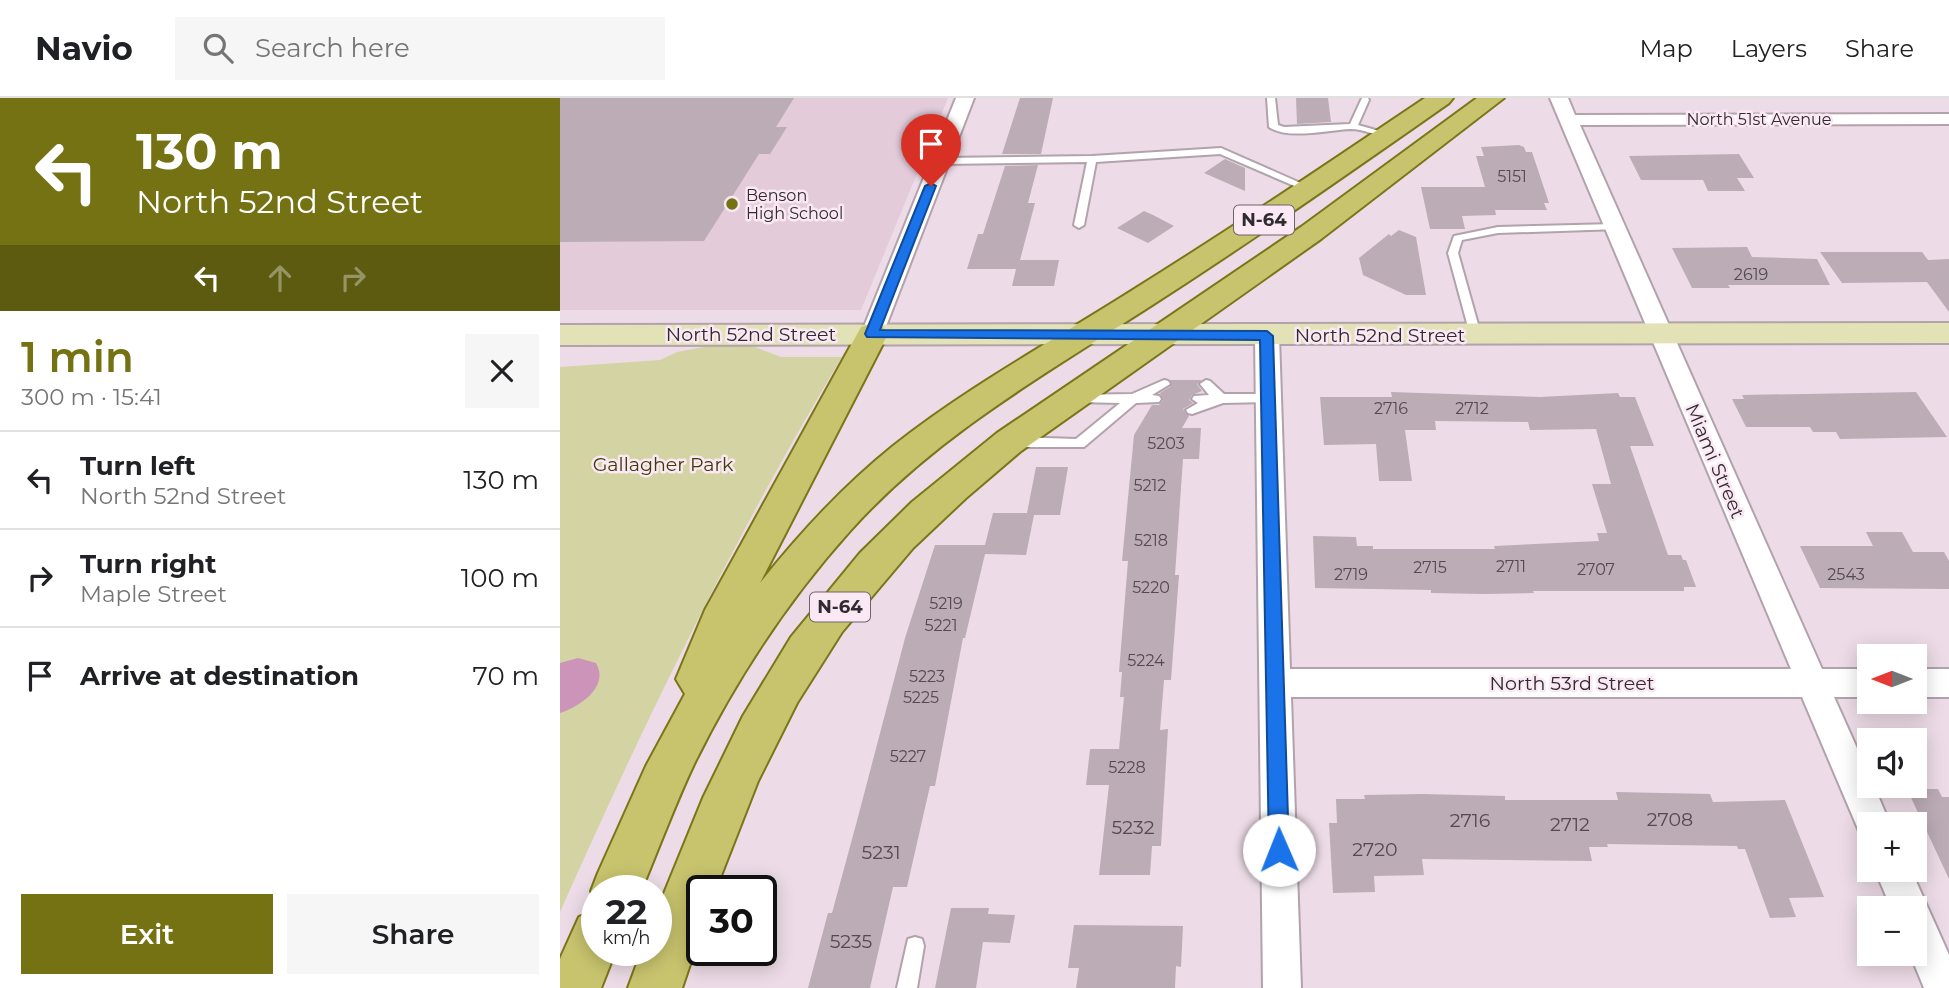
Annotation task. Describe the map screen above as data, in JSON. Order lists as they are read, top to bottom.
{
  "streets": {
    "main road": ["N-64"],
    "street": [
      "North 51st Avenue",
      "North 52nd Street",
      "Miami Street",
      "North 53rd Street"
    ]
  },
  "crossings": [
    ["North 51st Avenue", "Miami Street"],
    ["N-64", "North 52nd Street"],
    ["North 52nd Street", "Miami Street"],
    ["Miami Street", "North 53rd Street"]
  ],
  "parks": ["Gallagher Park"],
  "places": ["Benson High School"],
  "house_numbers": [
    "5151",
    "2619",
    "2716",
    "2712",
    "5203",
    "5212",
    "5218",
    "2711",
    "2715",
    "2707",
    "2719",
    "2543",
    "5220",
    "5219",
    "5221",
    "5224",
    "5223",
    "5225",
    "5227",
    "5228",
    "2708",
    "2716",
    "2712",
    "5232",
    "2720",
    "5231",
    "5235"
  ],
  "north": "left",
  "page": {
    "header": "Navio",
    "search": "Search here",
    "nav": ["Map", "Layers", "Share"],
    "turn": ["130 m", "North 52nd Street"],
    "heading": ["1 min", "300 m · 15:41"],
    "list": [
      {
        "name": "Turn left",
        "note": "North 52nd Street",
        "value": "130 m"
      },
      {
        "name": "Turn right",
        "note": "Maple Street",
        "value": "100 m"
      },
      {
        "name": "Arrive at destination",
        "value": "70 m"
      }
    ],
    "map_buttons": ["+", "−"],
    "speed": "22 km/h",
    "limit": "30",
    "buttons": ["Exit", "Share"]
  }
}
